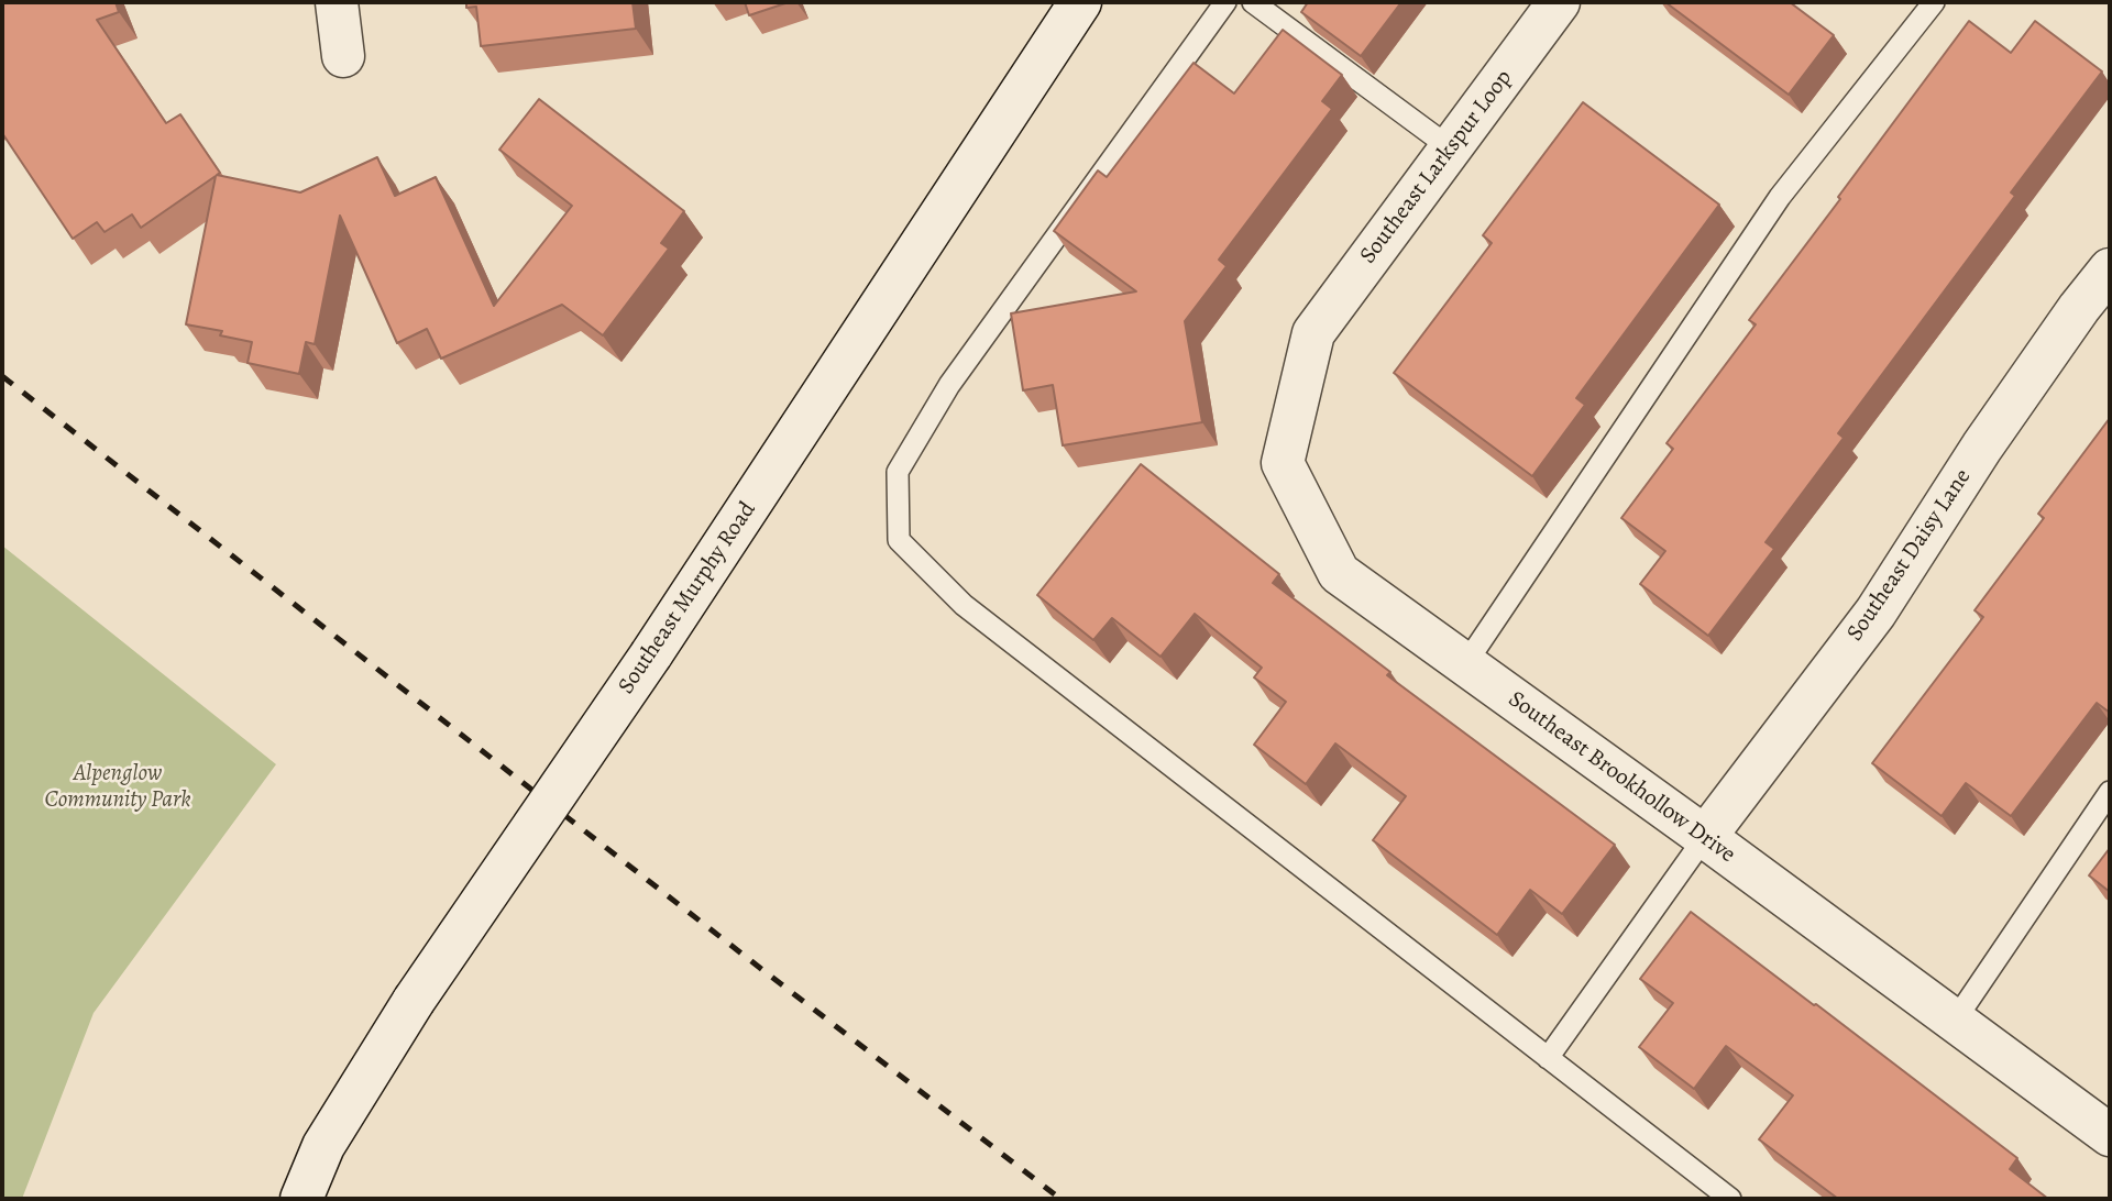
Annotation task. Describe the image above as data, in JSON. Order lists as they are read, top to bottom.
{
  "streets": {
    "street": [
      "Southeast Larkspur Loop",
      "Southeast Daisy Lane",
      "Southeast Murphy Road",
      "Southeast Brookhollow Drive"
    ]
  },
  "crossings": [
    ["Southeast Larkspur Loop", "Southeast Brookhollow Drive"],
    ["Southeast Daisy Lane", "Southeast Brookhollow Drive"]
  ],
  "parks": ["Alpenglow Community Park"]
}
